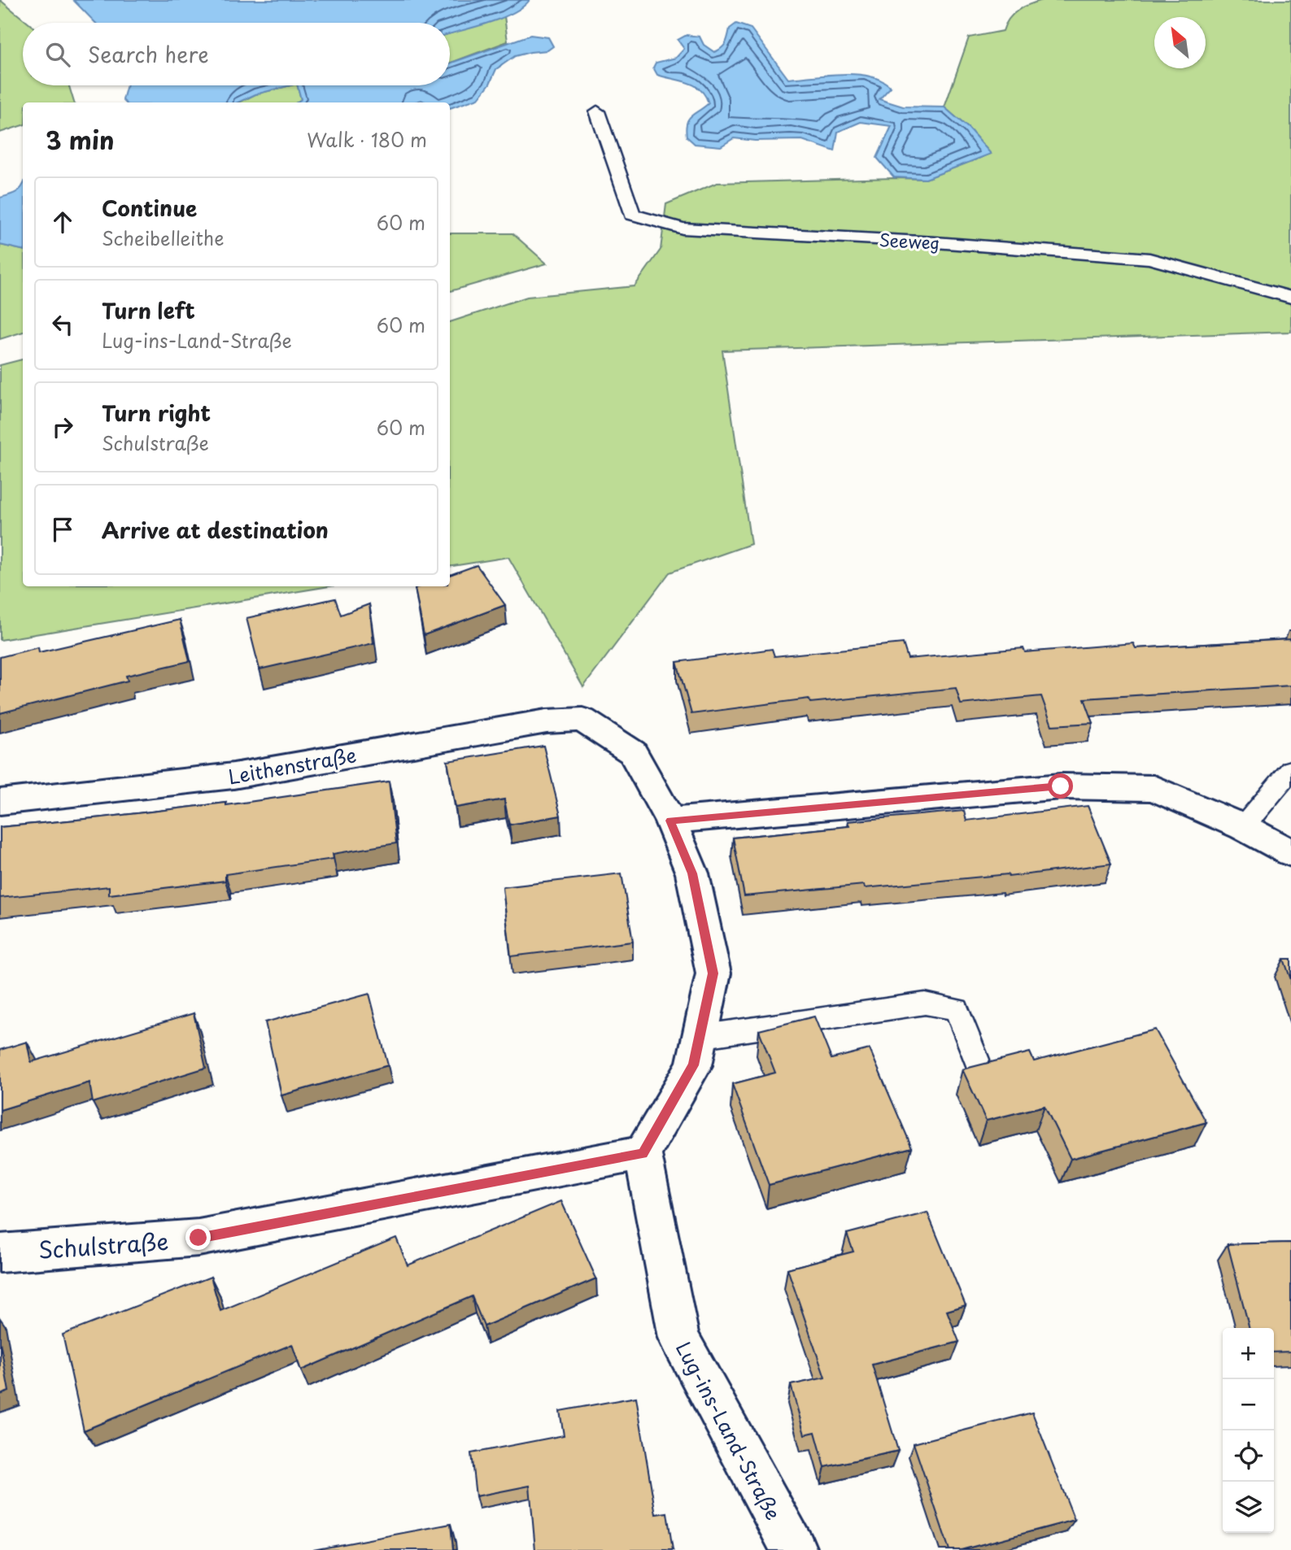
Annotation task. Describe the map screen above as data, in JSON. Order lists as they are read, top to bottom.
{
  "streets": {
    "street": ["Leithenstraße", "Schulstraße", "Lug-ins-Land-Straße"],
    "lane": ["Seeweg"]
  },
  "crossings": [
    ["Schulstraße", "Lug-ins-Land-Straße"]
  ],
  "north": "top left",
  "page": {
    "search": "Search here",
    "heading": ["3 min", "Walk · 180 m"],
    "list": [
      ["Continue", "Scheibelleithe", "60 m"],
      ["Turn left", "Lug-ins-Land-Straße", "60 m"],
      ["Turn right", "Schulstraße", "60 m"],
      "Arrive at destination"
    ],
    "map_buttons": ["+", "−"]
  }
}
